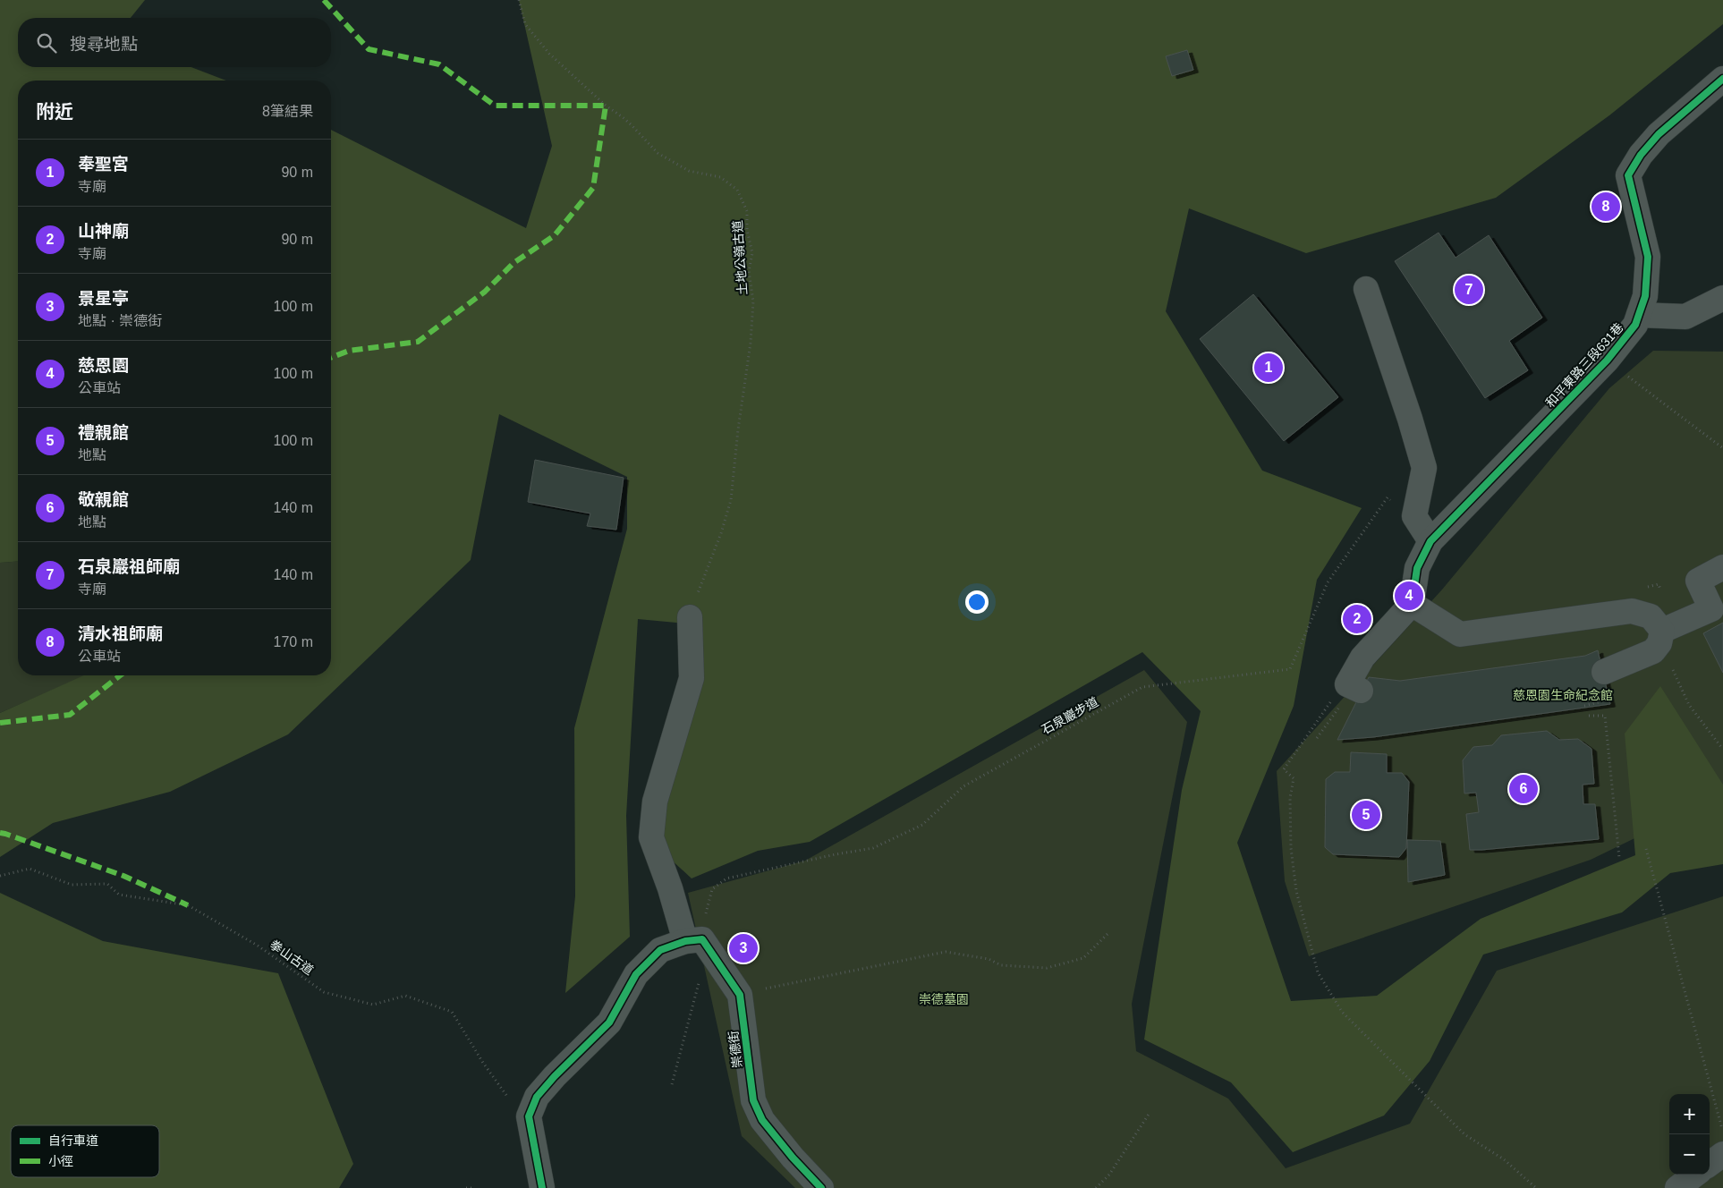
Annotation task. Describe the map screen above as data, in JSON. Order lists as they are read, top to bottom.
{
  "streets": {
    "street": ["和平東路三段631巷", "崇德街"],
    "path": ["土地公嶺古道", "石泉巖步道", "拳山古道"]
  },
  "crossings": [
    ["土地公嶺古道", "崇德街"],
    ["石泉巖步道", "崇德街"]
  ],
  "parks": ["慈恩園生命紀念館", "崇德墓園"],
  "legend": ["自行車道", "小徑"],
  "page": {
    "search": "搜尋地點",
    "heading": ["附近", "8筆結果"],
    "list": [
      {
        "mark": "1",
        "name": "奉聖宮",
        "note": "寺廟",
        "value": "90 m"
      },
      {
        "mark": "2",
        "name": "山神廟",
        "note": "寺廟",
        "value": "90 m"
      },
      {
        "mark": "3",
        "name": "景星亭",
        "note": "地點 · 崇德街",
        "value": "100 m"
      },
      {
        "mark": "4",
        "name": "慈恩園",
        "note": "公車站",
        "value": "100 m"
      },
      {
        "mark": "5",
        "name": "禮親館",
        "note": "地點",
        "value": "100 m"
      },
      {
        "mark": "6",
        "name": "敬親館",
        "note": "地點",
        "value": "140 m"
      },
      {
        "mark": "7",
        "name": "石泉巖祖師廟",
        "note": "寺廟",
        "value": "140 m"
      },
      {
        "mark": "8",
        "name": "清水祖師廟",
        "note": "公車站",
        "value": "170 m"
      }
    ],
    "pins": [
      "8",
      "7",
      "1",
      "4",
      "2",
      "6",
      "5",
      "3"
    ],
    "map_buttons": ["+", "−"]
  }
}
